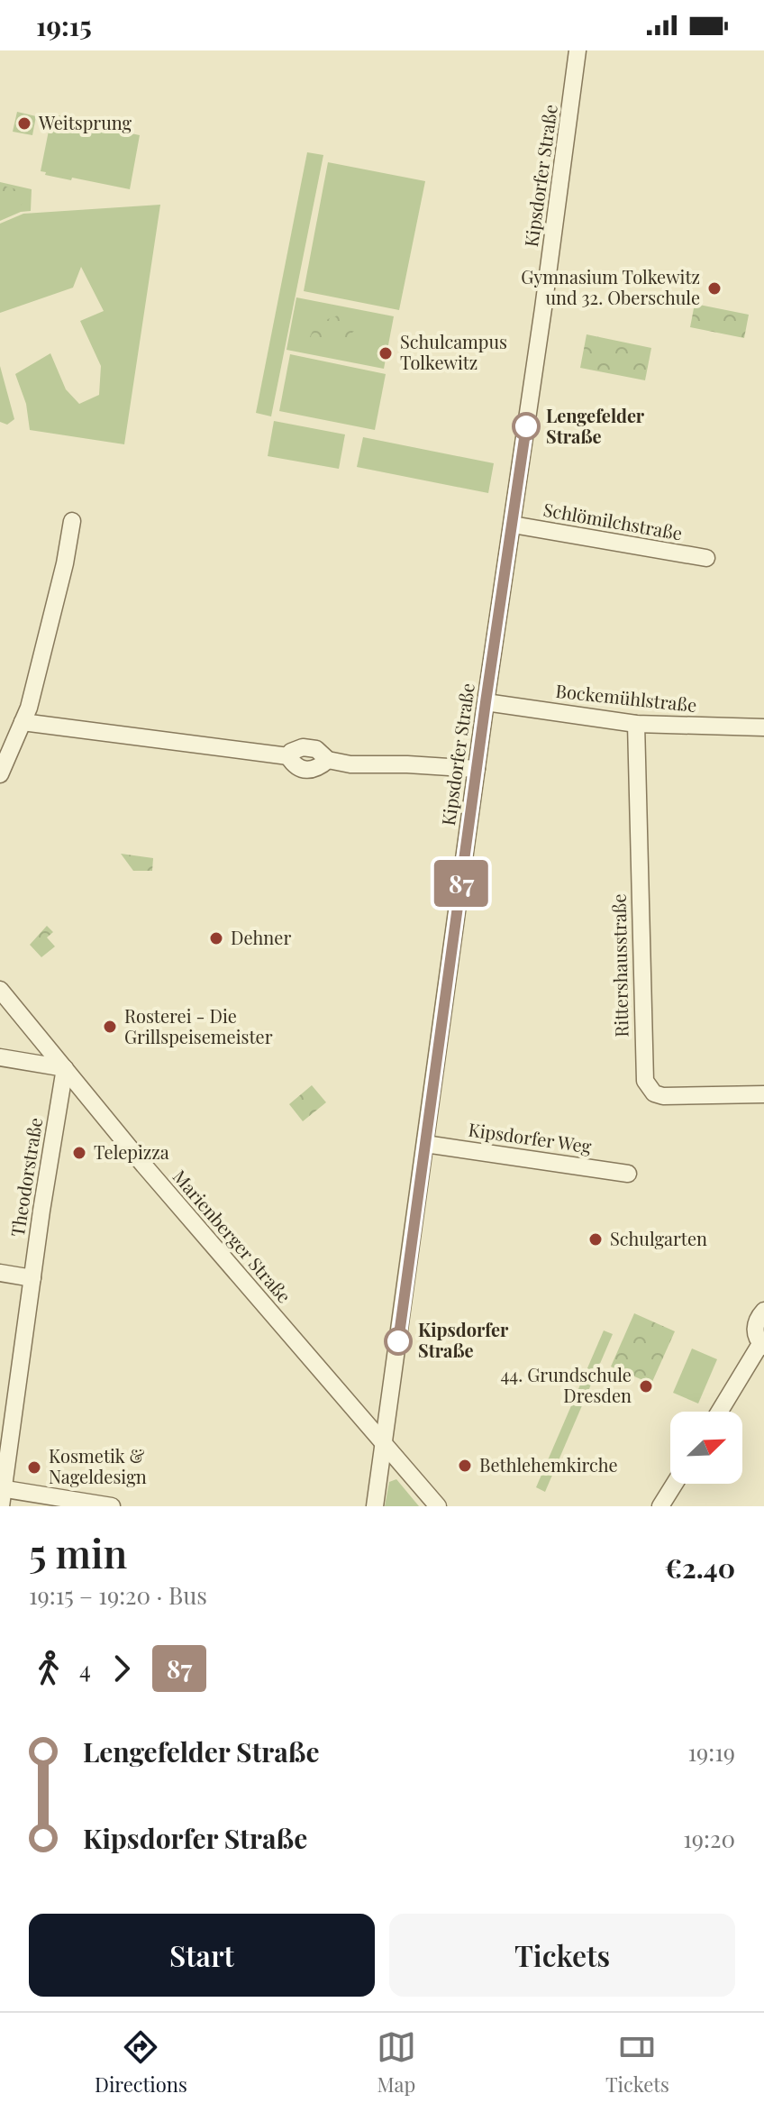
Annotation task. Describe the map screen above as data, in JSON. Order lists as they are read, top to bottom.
{
  "streets": {
    "street": [
      "Kipsdorfer Straße",
      "Schlömilchstraße",
      "Bockemühlstraße",
      "Rittershausstraße",
      "Kipsdorfer Weg",
      "Theodorstraße",
      "Marienberger Straße"
    ]
  },
  "crossings": [
    ["Kipsdorfer Straße", "Schlömilchstraße"],
    ["Kipsdorfer Straße", "Bockemühlstraße"],
    ["Kipsdorfer Straße", "Kipsdorfer Weg"],
    ["Kipsdorfer Straße", "Marienberger Straße"],
    ["Bockemühlstraße", "Rittershausstraße"],
    ["Theodorstraße", "Marienberger Straße"]
  ],
  "places": [
    "Weitsprung",
    "Gymnasium Tolkewitz und 32. Oberschule",
    "Schulcampus Tolkewitz",
    "Lengefelder Straße",
    "Dehner",
    "Rosterei - Die Grillspeisemeister",
    "Telepizza",
    "Schulgarten",
    "Kipsdorfer Straße",
    "44. Grundschule Dresden",
    "Bethlehemkirche",
    "Kosmetik & Nageldesign"
  ],
  "lines": ["bus line 87"],
  "north": "top right",
  "page": {
    "status": "19:15",
    "on_map": "87",
    "heading": ["5 min", "19:15 – 19:20 · Bus", "€2.40"],
    "legs": ["4", "87"],
    "list": [
      {
        "name": "Lengefelder Straße",
        "value": "19:19"
      },
      {
        "name": "Kipsdorfer Straße",
        "value": "19:20"
      }
    ],
    "buttons": ["Start", "Tickets"],
    "tabs": ["Directions", "Map", "Tickets"]
  }
}
